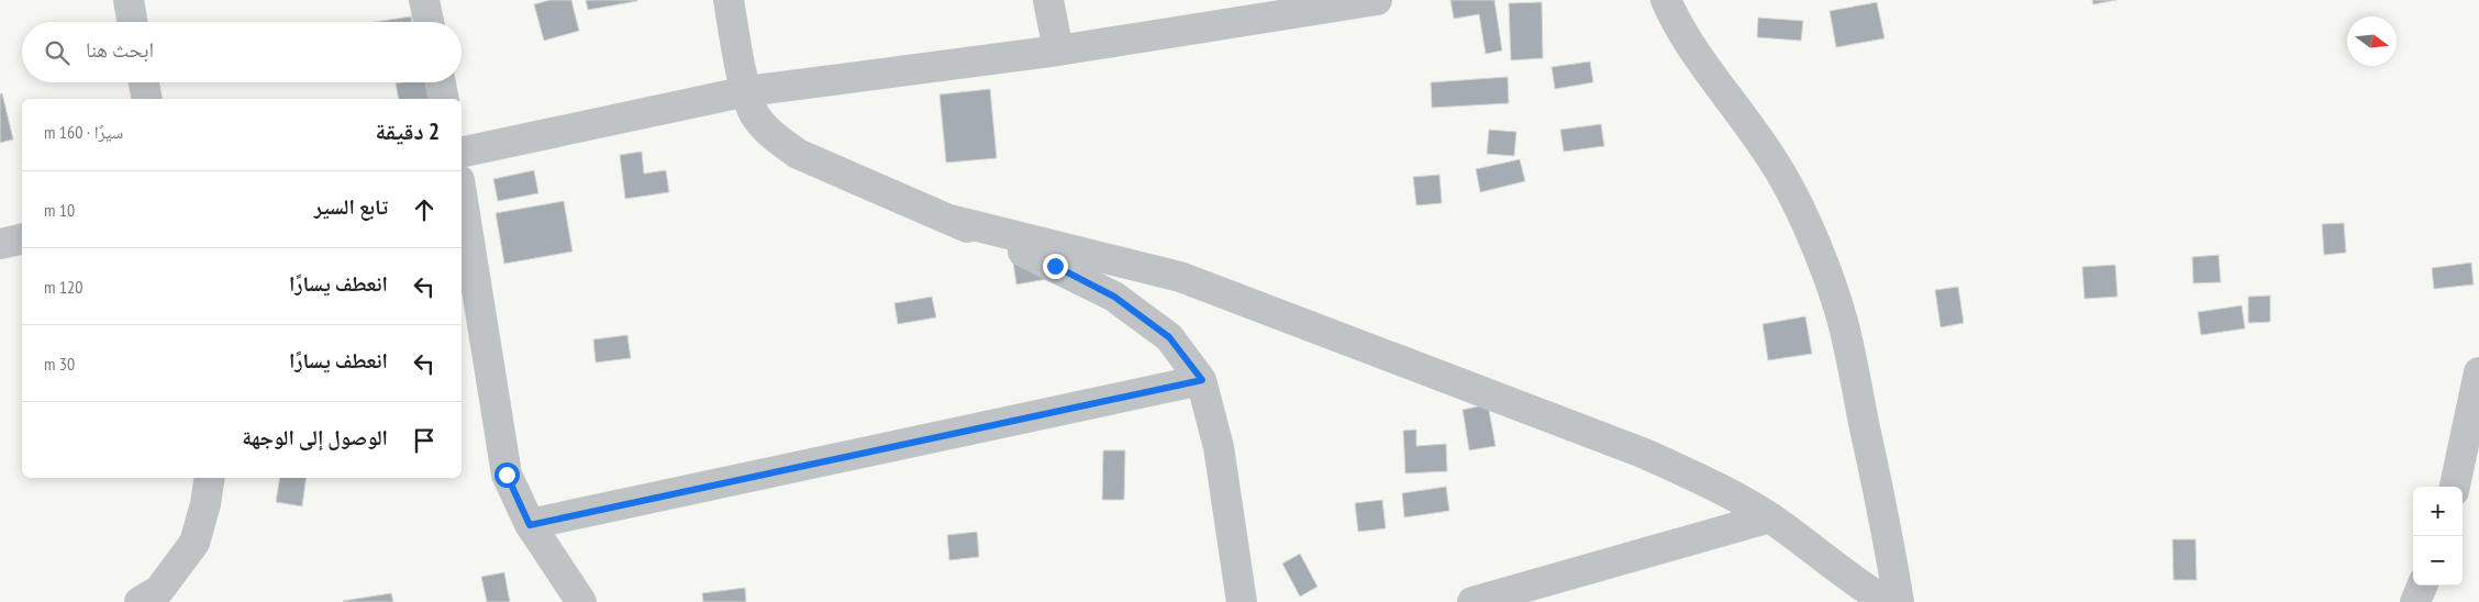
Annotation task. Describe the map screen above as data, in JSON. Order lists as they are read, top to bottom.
{
  "north": "right",
  "page": {
    "search": "ابحث هنا",
    "heading": ["2 دقيقة", "سيرًا · 160 m"],
    "list": [
      ["تابع السير", "10 m"],
      ["انعطف يسارًا", "120 m"],
      ["انعطف يسارًا", "30 m"],
      "الوصول إلى الوجهة"
    ],
    "map_buttons": ["+", "−"]
  }
}
